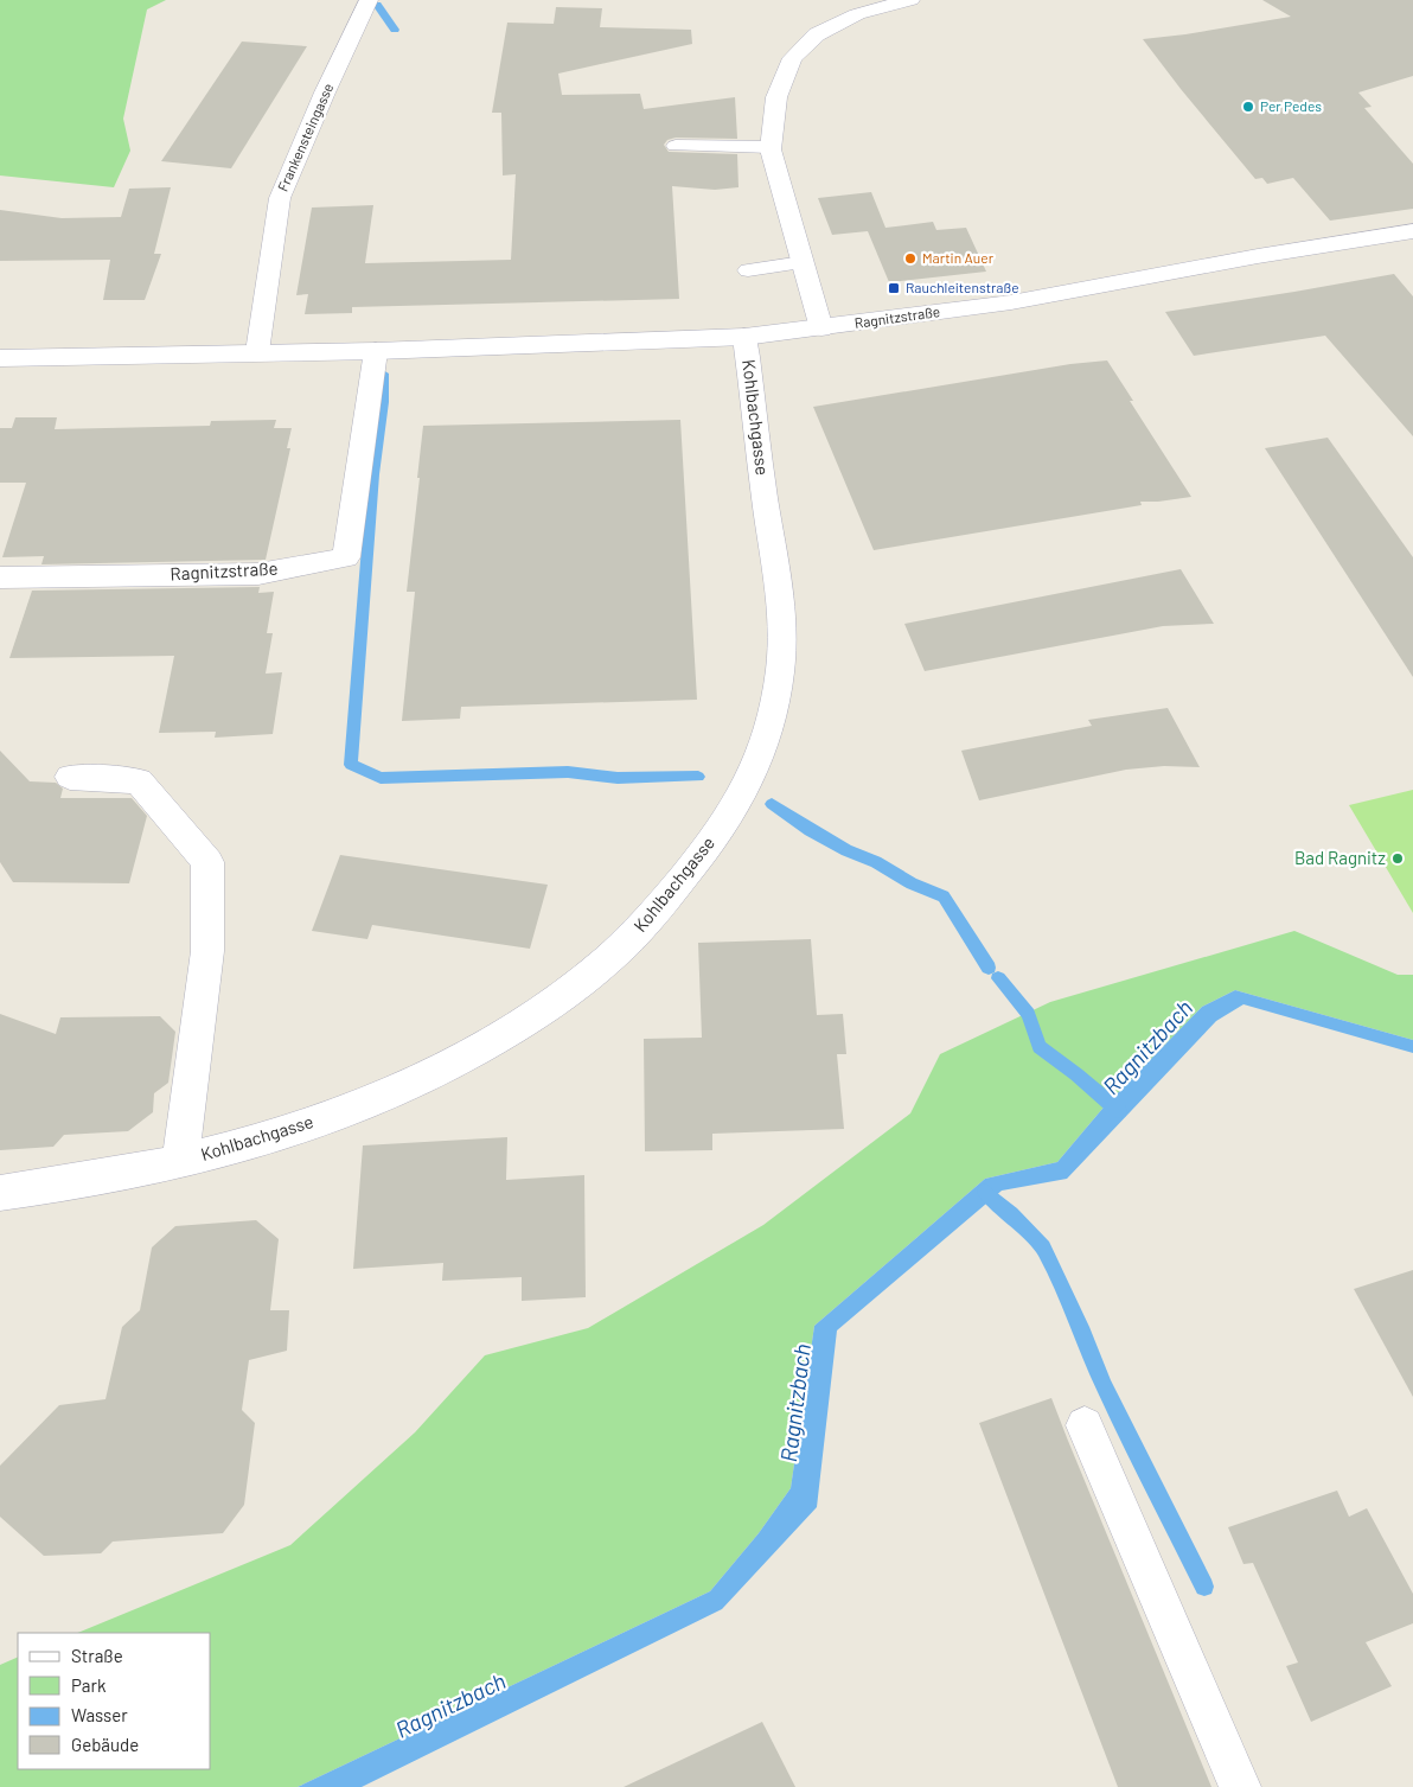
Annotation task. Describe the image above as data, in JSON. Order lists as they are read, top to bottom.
{
  "streets": {
    "street": ["Frankensteingasse", "Ragnitzstraße", "Kohlbachgasse"]
  },
  "crossings": [
    ["Frankensteingasse", "Ragnitzstraße"],
    ["Ragnitzstraße", "Kohlbachgasse"]
  ],
  "water": ["Ragnitzbach"],
  "places": {
    "other": ["Per Pedes", "Martin Auer", "Bad Ragnitz"],
    "transit": ["Rauchleitenstraße"]
  },
  "legend": [
    "Straße",
    "Park",
    "Wasser",
    "Gebäude"
  ]
}
